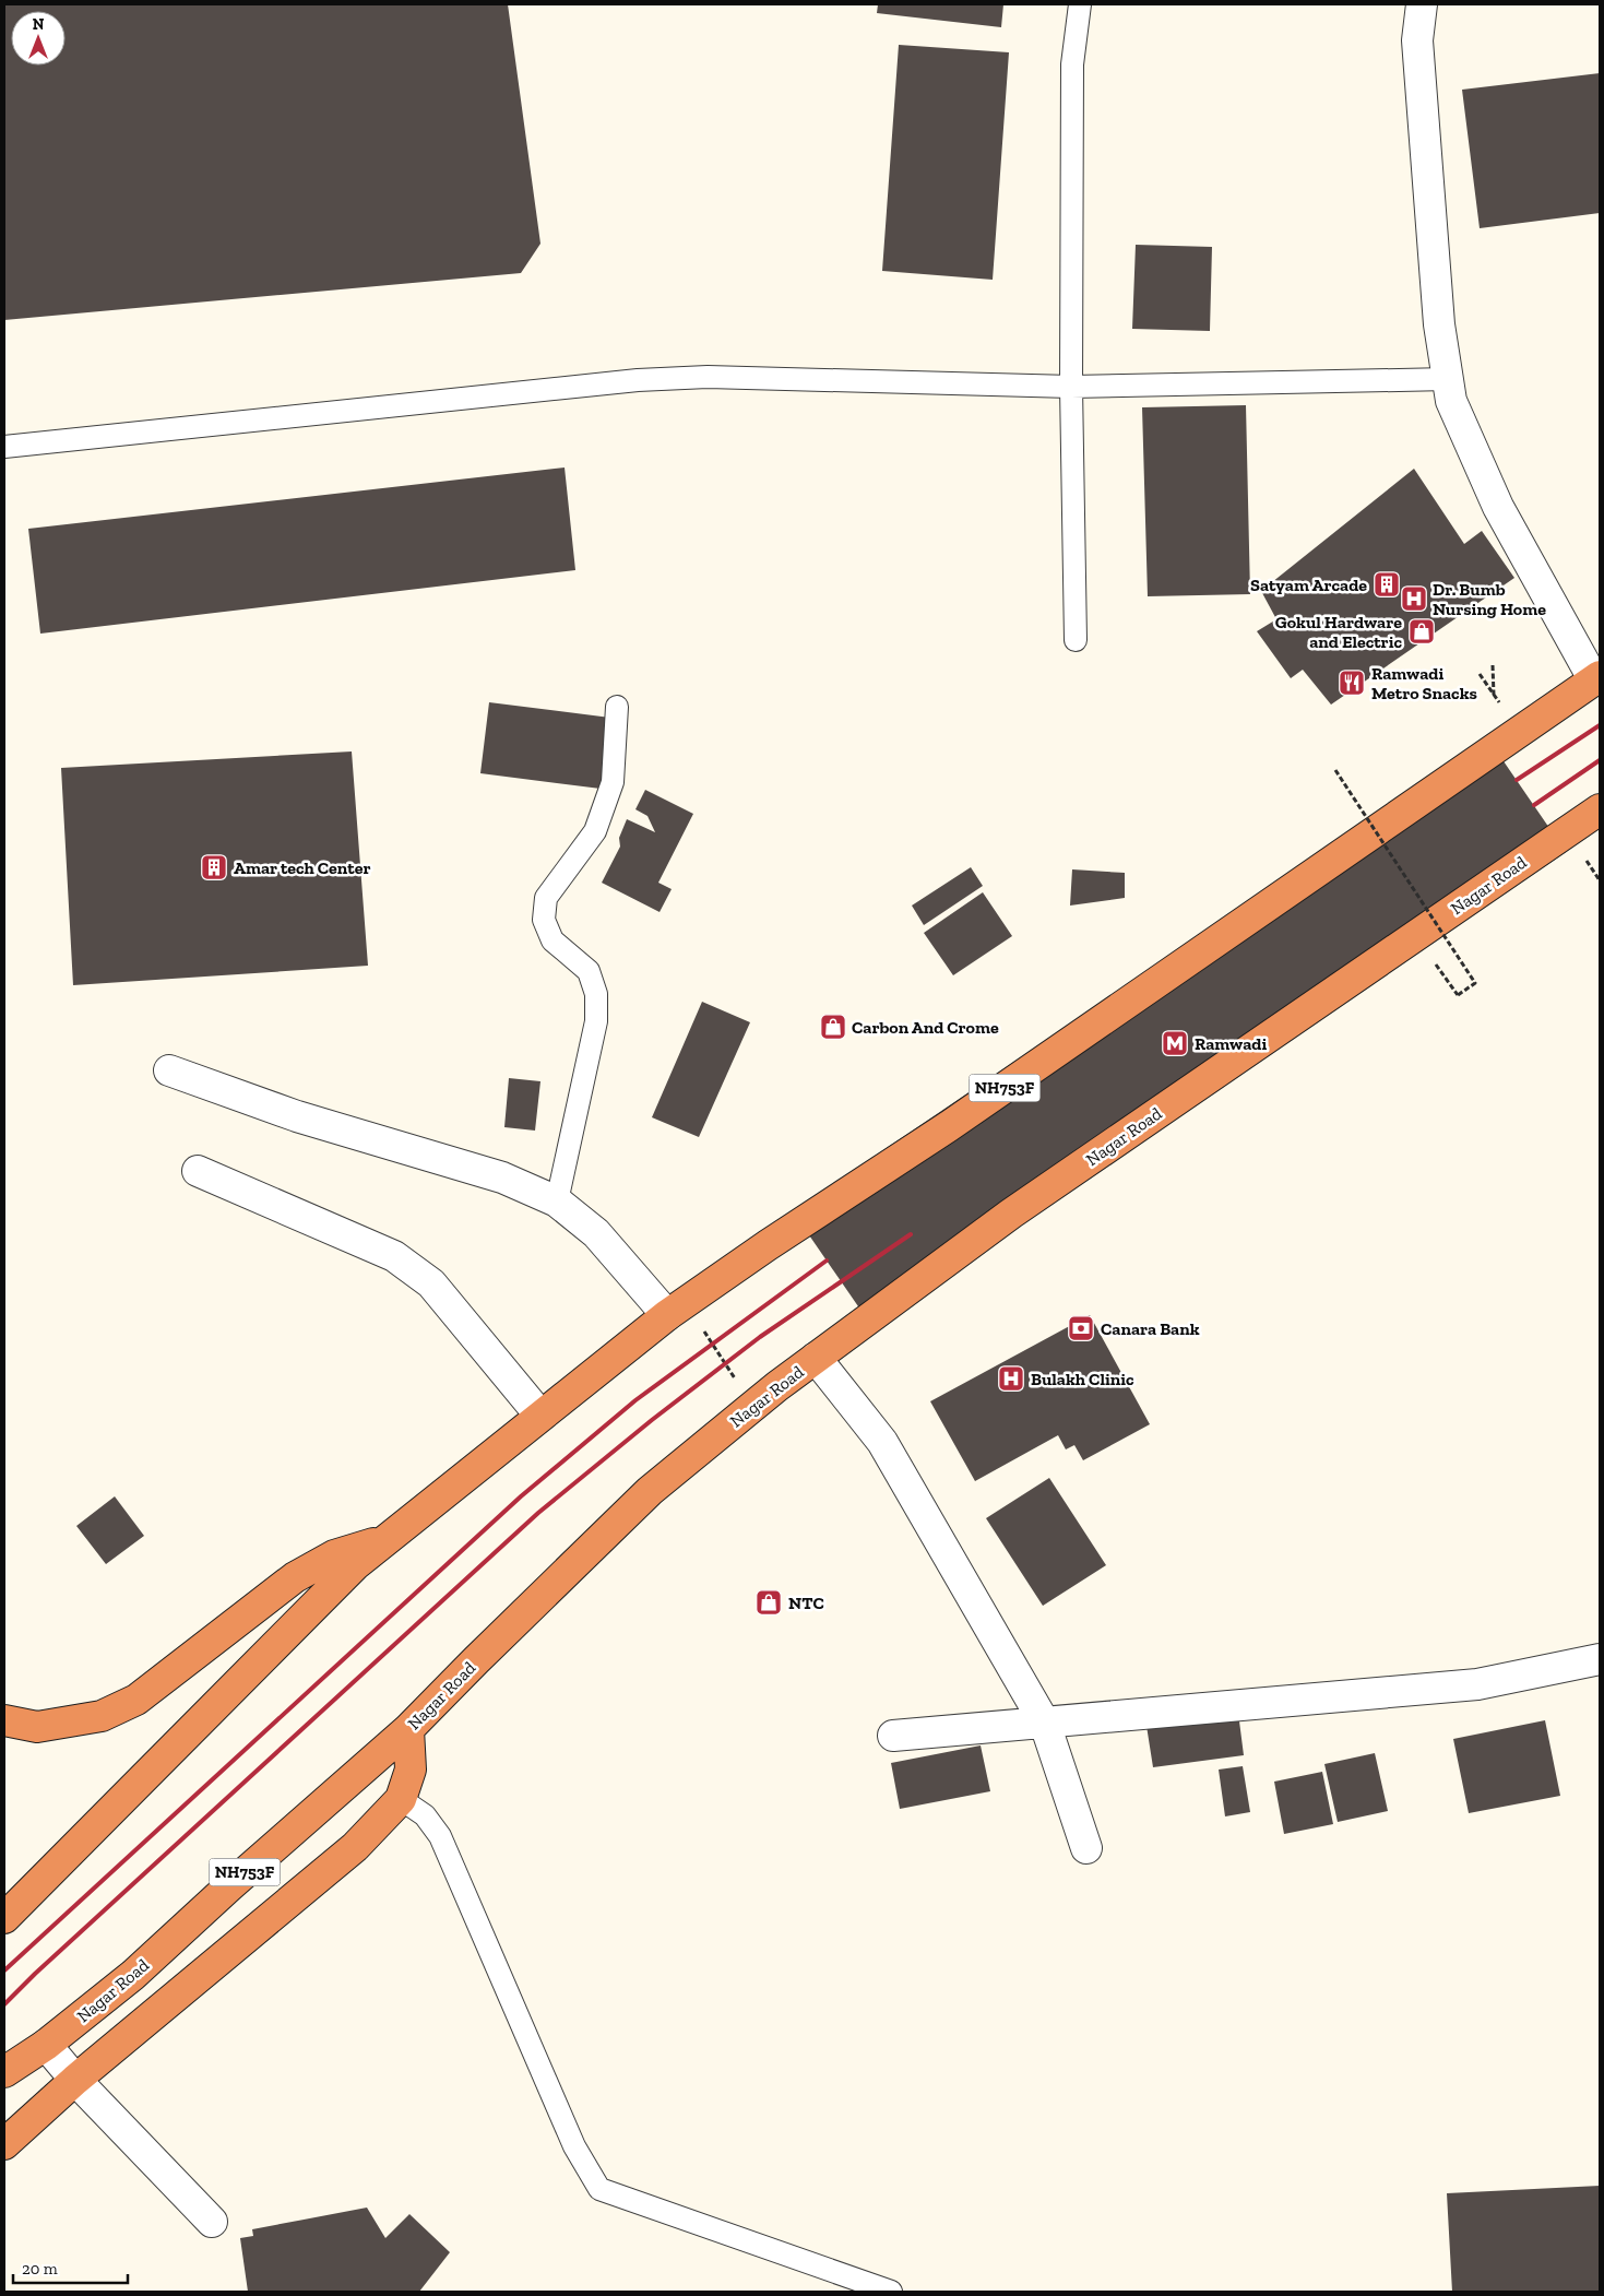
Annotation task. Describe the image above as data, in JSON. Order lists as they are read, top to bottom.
{
  "streets": {
    "highway": ["Nagar Road", "NH753F"]
  },
  "places": {
    "building": ["Satyam Arcade", "Amar tech Center"],
    "hospital": ["Dr. Bumb Nursing Home", "Bulakh Clinic"],
    "shop": ["Gokul Hardware and Electric", "Carbon And Crome", "NTC"],
    "restaurant": ["Ramwadi Metro Snacks"],
    "metro station": ["Ramwadi"],
    "bank": ["Canara Bank"]
  },
  "scale_bar": "20 m",
  "north": "top"
}
